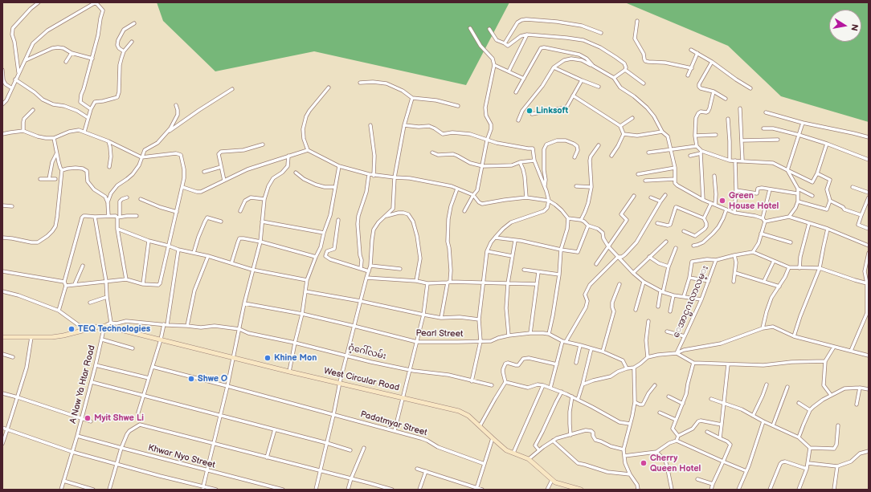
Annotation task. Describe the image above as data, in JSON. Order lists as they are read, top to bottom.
{
  "streets": {
    "street": [
      "ေအာင္မဂၤလာလမ္း",
      "Pearl Street",
      "ဂံ့ဂေါ်လမ်း",
      "West Circular Road",
      "A Naw Ya Htar Road",
      "Padatmyar Street",
      "Khwar Nyo Street"
    ]
  },
  "crossings": [
    ["West Circular Road", "A Naw Ya Htar Road"],
    ["A Naw Ya Htar Road", "Khwar Nyo Street"]
  ],
  "places": [
    "Linksoft",
    "Green House Hotel",
    "TEQ Technologies",
    "Khine Mon",
    "Shwe O",
    "Myit Shwe Li",
    "Cherry Queen Hotel"
  ],
  "north": "right"
}
